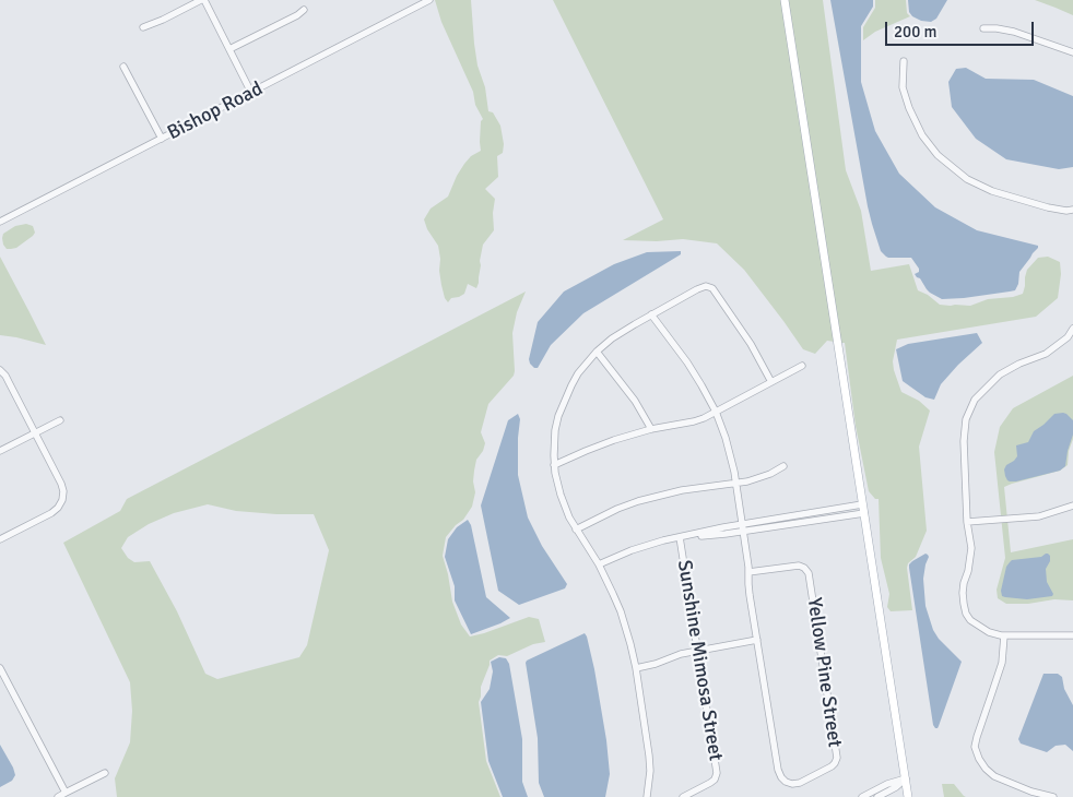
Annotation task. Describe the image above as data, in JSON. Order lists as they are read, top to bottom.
{
  "streets": {
    "street": ["Bishop Road", "Sunshine Mimosa Street", "Yellow Pine Street"]
  },
  "scale_bar": "200 m"
}
